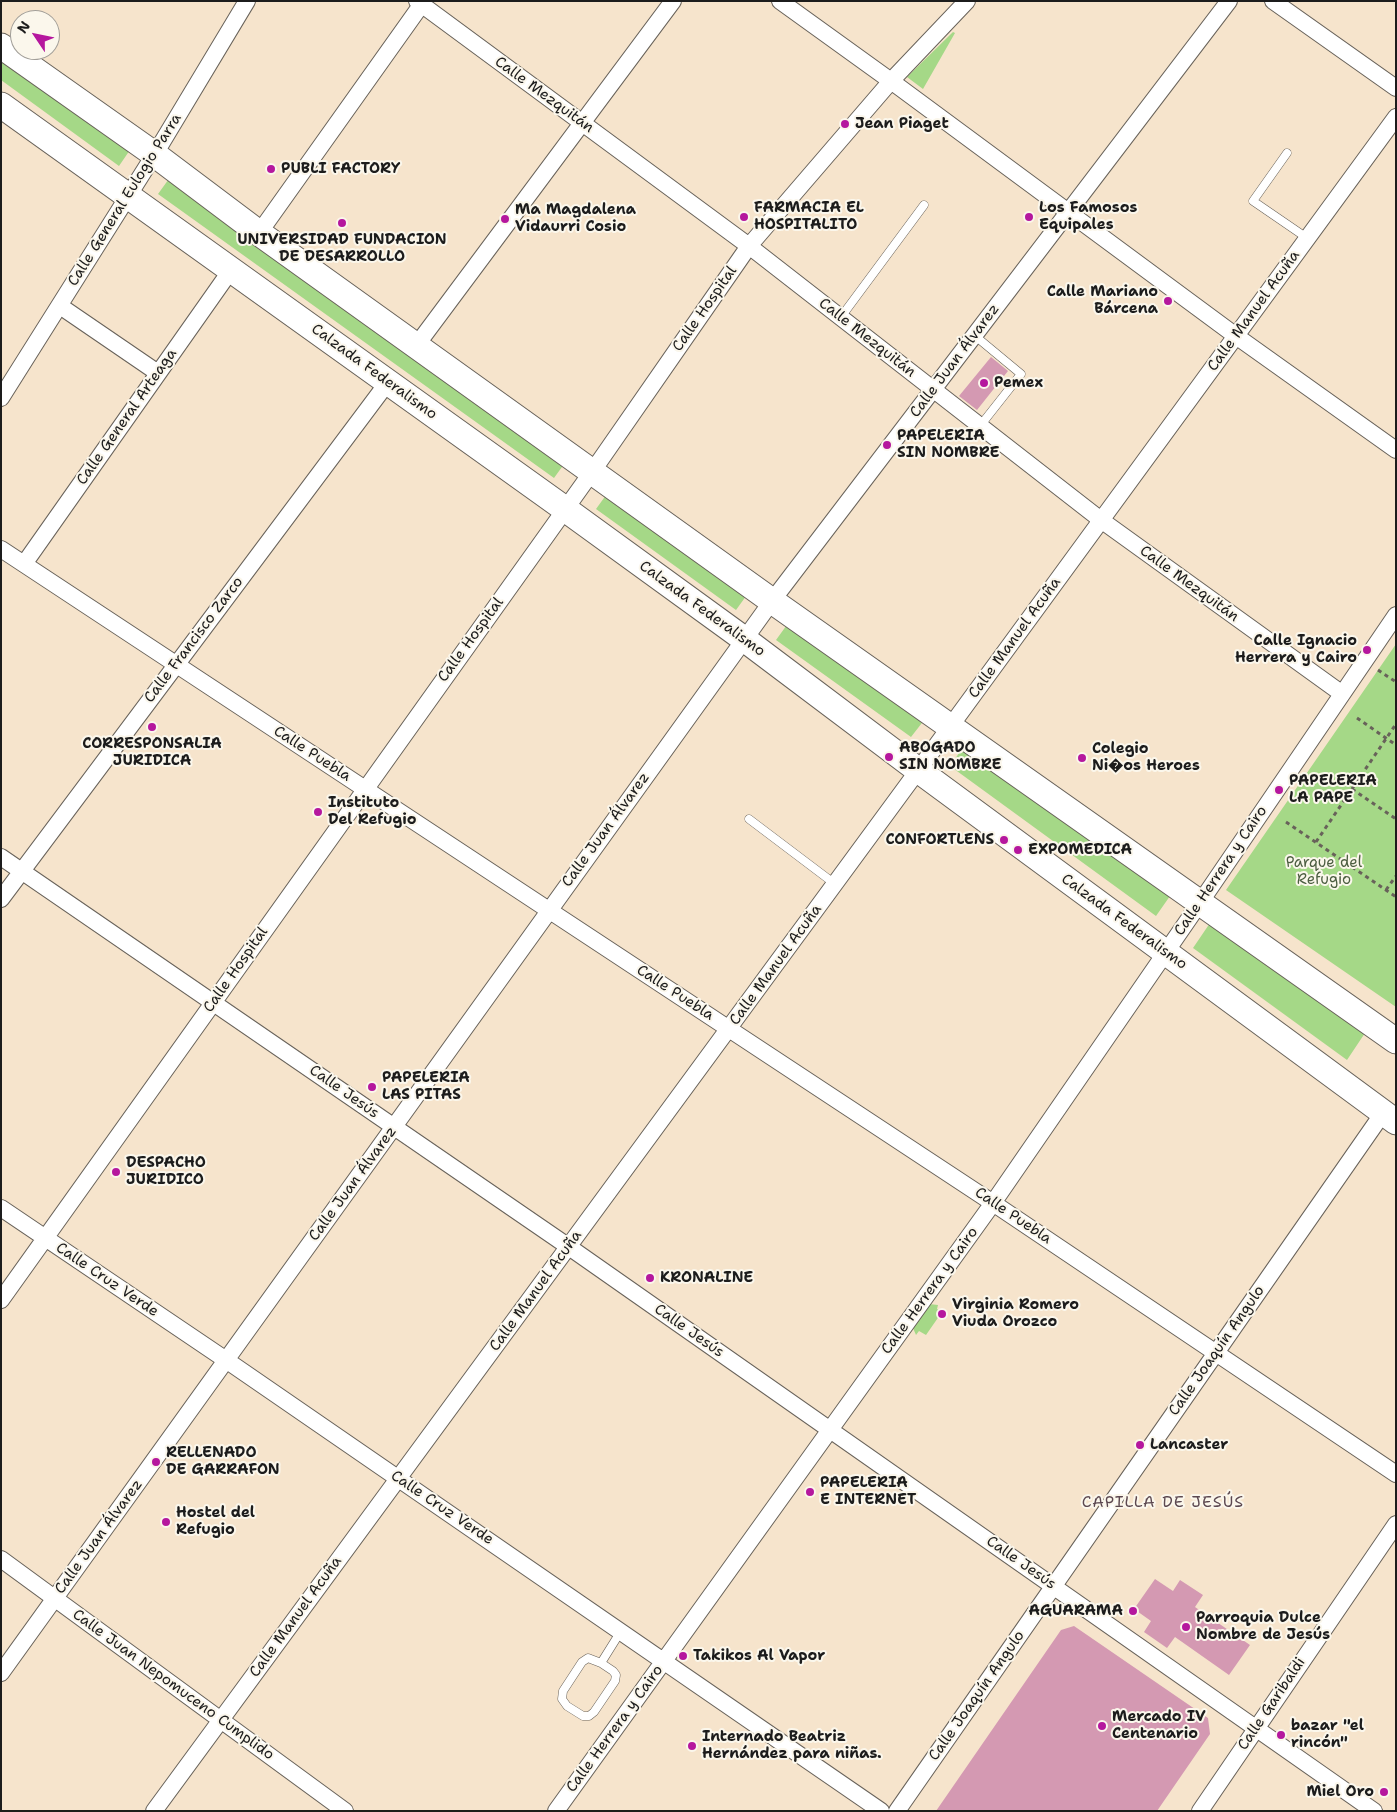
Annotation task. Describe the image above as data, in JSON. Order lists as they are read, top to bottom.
{
  "streets": {
    "main road": ["Calzada Federalismo"],
    "street": [
      "Calle Mezquitán",
      "Calle General Eulogio Parra",
      "Calle Hospital",
      "Calle Manuel Acuña",
      "Calle Juan Álvarez",
      "Calle General Arteaga",
      "Calle Francisco Zarco",
      "Calle Puebla",
      "Calle Herrera y Cairo",
      "Calle Jesús",
      "Calle Cruz Verde",
      "Calle Joaquín Angulo",
      "Calle Juan Nepomuceno Cumplido",
      "Calle Garibaldi"
    ]
  },
  "crossings": [
    ["Calle Mezquitán", "Calle Hospital"],
    ["Calle Mezquitán", "Calle Manuel Acuña"],
    ["Calle Mezquitán", "Calle Juan Álvarez"],
    ["Calle Mezquitán", "Calle Herrera y Cairo"],
    ["Calle General Eulogio Parra", "Calzada Federalismo"],
    ["Calle Hospital", "Calzada Federalismo"],
    ["Calle Hospital", "Calle Puebla"],
    ["Calle Hospital", "Calle Jesús"],
    ["Calle Hospital", "Calle Cruz Verde"],
    ["Calle Manuel Acuña", "Calzada Federalismo"],
    ["Calle Manuel Acuña", "Calle Puebla"],
    ["Calle Manuel Acuña", "Calle Jesús"],
    ["Calle Manuel Acuña", "Calle Cruz Verde"],
    ["Calle Manuel Acuña", "Calle Juan Nepomuceno Cumplido"],
    ["Calle Juan Álvarez", "Calzada Federalismo"],
    ["Calle Juan Álvarez", "Calle Puebla"],
    ["Calle Juan Álvarez", "Calle Jesús"],
    ["Calle Juan Álvarez", "Calle Cruz Verde"],
    ["Calle Juan Álvarez", "Calle Juan Nepomuceno Cumplido"],
    ["Calzada Federalismo", "Calle General Arteaga"],
    ["Calzada Federalismo", "Calle Francisco Zarco"],
    ["Calzada Federalismo", "Calle Herrera y Cairo"],
    ["Calzada Federalismo", "Calle Joaquín Angulo"],
    ["Calle General Arteaga", "Calle Puebla"],
    ["Calle Francisco Zarco", "Calle Puebla"],
    ["Calle Francisco Zarco", "Calle Jesús"],
    ["Calle Puebla", "Calle Herrera y Cairo"],
    ["Calle Puebla", "Calle Joaquín Angulo"],
    ["Calle Herrera y Cairo", "Calle Jesús"],
    ["Calle Herrera y Cairo", "Calle Cruz Verde"],
    ["Calle Jesús", "Calle Joaquín Angulo"],
    ["Calle Jesús", "Calle Garibaldi"]
  ],
  "districts": ["CAPILLA DE JESÚS"],
  "parks": ["Parque del Refugio"],
  "places": [
    "Jean Piaget",
    "PUBLI FACTORY",
    "FARMACIA EL HOSPITALITO",
    "Los Famosos Equipales",
    "Ma Magdalena Vidaurri Cosio",
    "UNIVERSIDAD FUNDACION DE DESARROLLO",
    "Calle Mariano Bárcena",
    "Pemex",
    "PAPELERIA SIN NOMBRE",
    "Calle Ignacio Herrera y Cairo",
    "CORRESPONSALIA JURIDICA",
    "ABOGADO SIN NOMBRE",
    "Colegio Ni�os Heroes",
    "PAPELERIA LA PAPE",
    "Instituto Del Refugio",
    "CONFORTLENS",
    "EXPOMEDICA",
    "PAPELERIA LAS PITAS",
    "DESPACHO JURIDICO",
    "KRONALINE",
    "Virginia Romero Viuda Orozco",
    "Lancaster",
    "RELLENADO DE GARRAFON",
    "PAPELERIA E INTERNET",
    "Hostel del Refugio",
    "AGUARAMA",
    "Parroquia Dulce Nombre de Jesús",
    "Takikos Al Vapor",
    "Mercado IV Centenario",
    "bazar \"el rincón\"",
    "Internado Beatriz Hernández para niñas.",
    "Miel Oro"
  ],
  "north": "top left"
}
